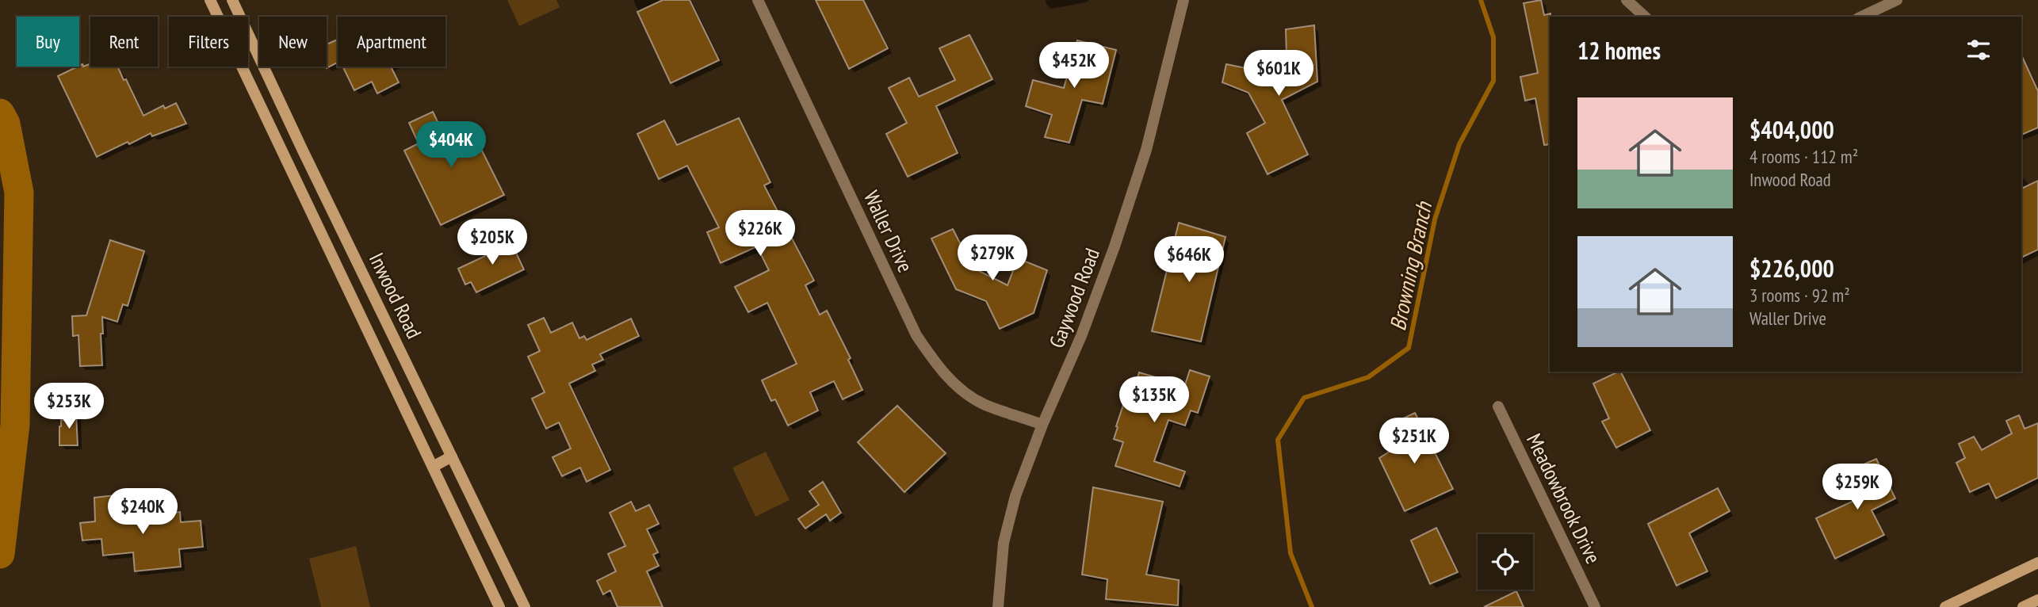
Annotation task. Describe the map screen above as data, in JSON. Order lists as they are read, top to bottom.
{
  "streets": {
    "main road": ["Inwood Road"],
    "street": ["Waller Drive", "Gaywood Road", "Meadowbrook Drive"]
  },
  "crossings": [
    ["Waller Drive", "Gaywood Road"]
  ],
  "water": ["Browning Branch"],
  "page": {
    "chip": [
      "Buy",
      "Rent",
      "Filters",
      "New",
      "Apartment"
    ],
    "heading": "12 homes",
    "price": [
      "$452K",
      "$601K",
      "$404K",
      "$226K",
      "$205K",
      "$279K",
      "$646K",
      "$135K",
      "$253K",
      "$251K",
      "$259K",
      "$240K"
    ],
    "list": [
      {
        "name": "$404,000",
        "note": "4 rooms · 112 m² · Inwood Road"
      },
      {
        "name": "$226,000",
        "note": "3 rooms · 92 m² · Waller Drive"
      }
    ]
  }
}
